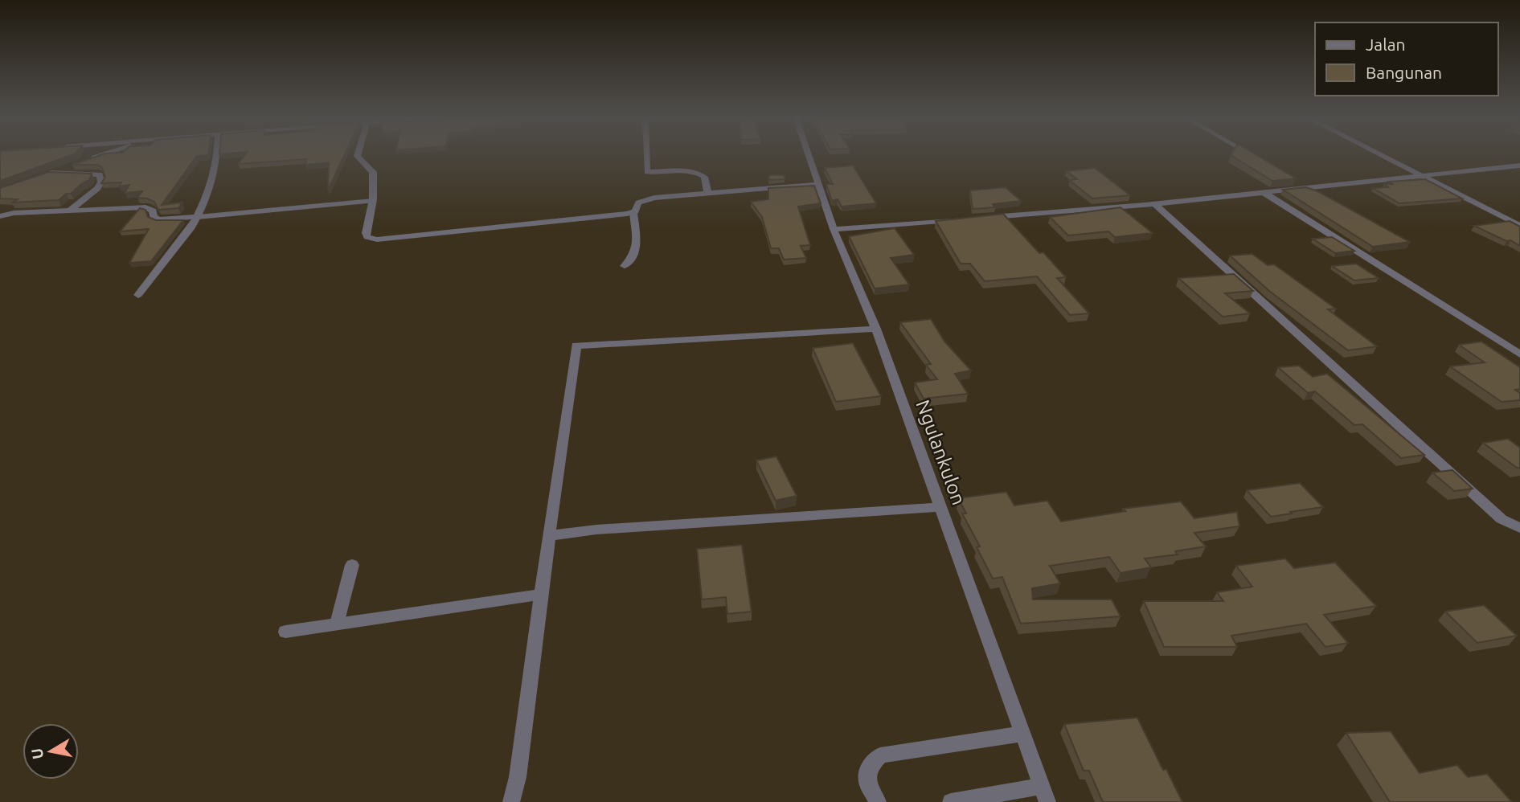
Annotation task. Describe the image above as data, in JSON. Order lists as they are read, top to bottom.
{
  "streets": {
    "street": ["Ngulankulon"]
  },
  "legend": ["Jalan", "Bangunan"],
  "north": "left"
}
